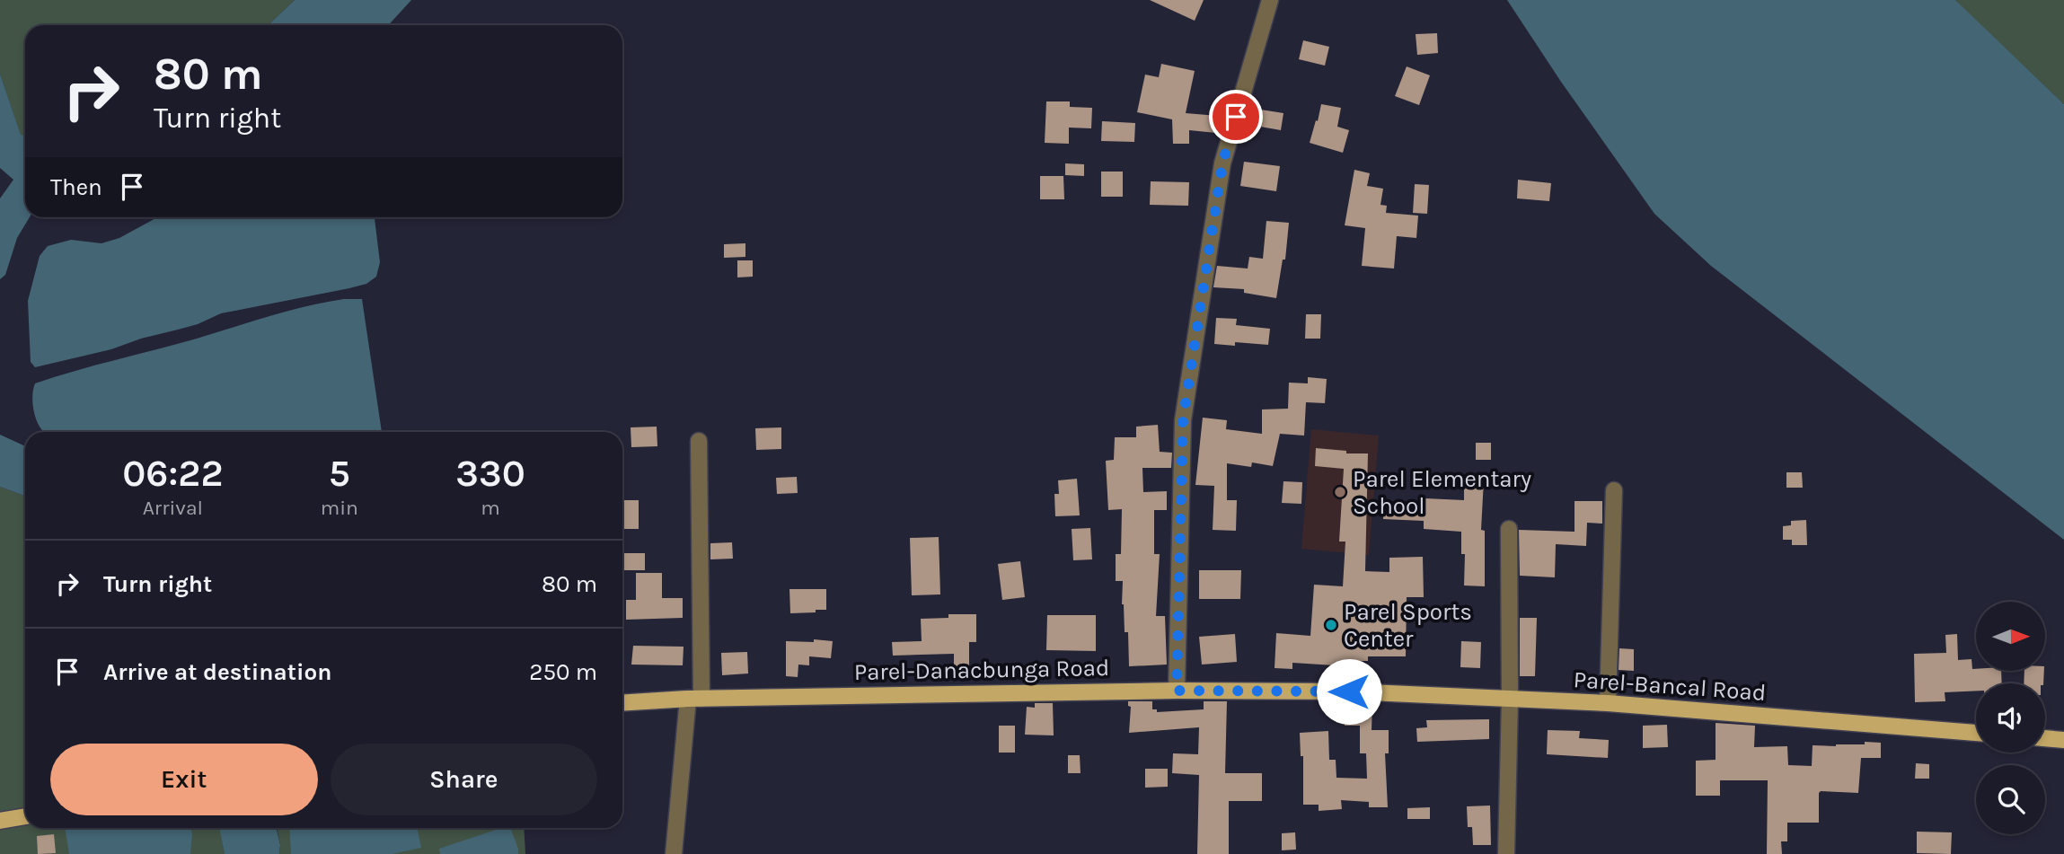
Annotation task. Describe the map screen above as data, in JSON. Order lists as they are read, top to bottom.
{
  "streets": {
    "main road": ["Parel-Danacbunga Road", "Parel-Bancal Road"]
  },
  "crossings": [
    ["Parel-Danacbunga Road", "Parel-Bancal Road"]
  ],
  "places": ["Parel Elementary School", "Parel Sports Center"],
  "north": "right",
  "page": {
    "turn": ["80 m", "Turn right"],
    "then": "Then",
    "eta": [
      "06:22",
      "Arrival",
      "5",
      "min",
      "330",
      "m"
    ],
    "list": [
      {
        "name": "Turn right",
        "value": "80 m"
      },
      {
        "name": "Arrive at destination",
        "value": "250 m"
      }
    ],
    "buttons": ["Exit", "Share"]
  }
}
